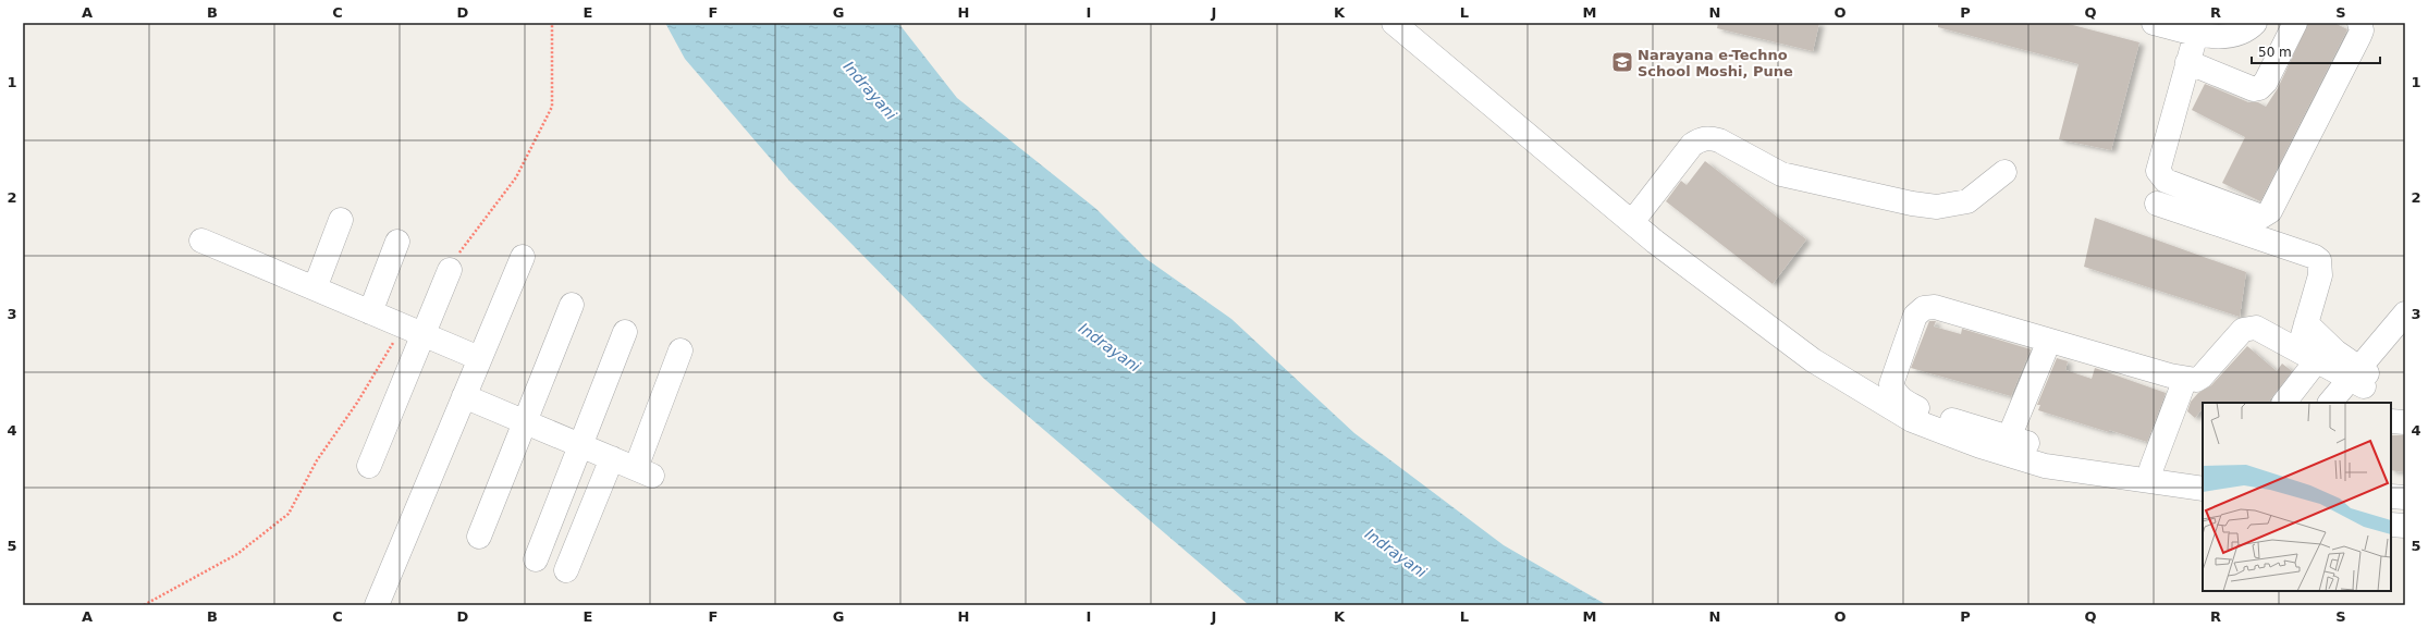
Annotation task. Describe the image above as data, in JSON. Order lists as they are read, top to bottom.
{
  "water": ["Indrayani"],
  "places": {
    "school or university": ["Narayana e-Techno School Moshi, Pune"]
  },
  "scale_bar": "50 m",
  "grid": {
    "columns": [
      "A",
      "B",
      "C",
      "D",
      "E",
      "F",
      "G",
      "H",
      "I",
      "J",
      "K",
      "L",
      "M",
      "N",
      "O",
      "P",
      "Q",
      "R",
      "S"
    ],
    "rows": [
      "1",
      "2",
      "3",
      "4",
      "5"
    ]
  }
}
